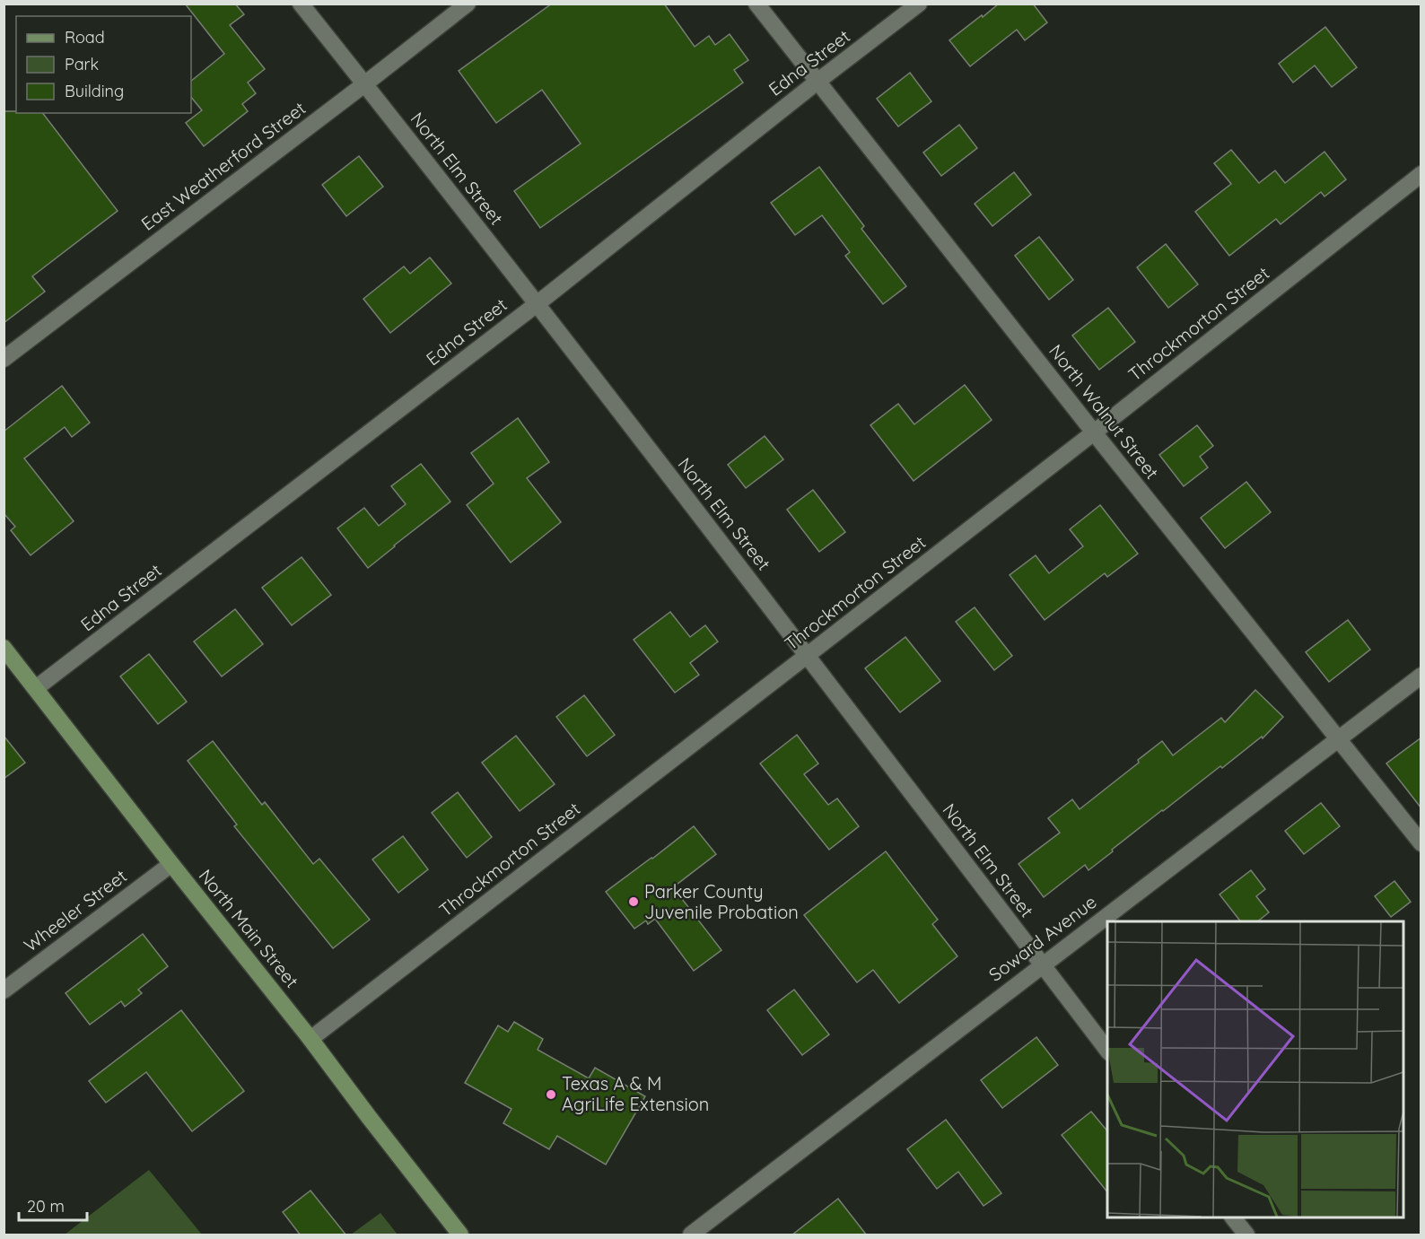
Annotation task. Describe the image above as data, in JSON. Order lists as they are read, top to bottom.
{
  "streets": {
    "main road": ["North Main Street"],
    "street": [
      "Edna Street",
      "East Weatherford Street",
      "North Elm Street",
      "Throckmorton Street",
      "North Walnut Street",
      "Wheeler Street",
      "Soward Avenue"
    ]
  },
  "crossings": [
    ["Edna Street", "North Elm Street"],
    ["Edna Street", "North Walnut Street"],
    ["Edna Street", "North Main Street"],
    ["East Weatherford Street", "North Elm Street"],
    ["North Elm Street", "Throckmorton Street"],
    ["North Elm Street", "Soward Avenue"],
    ["Throckmorton Street", "North Walnut Street"],
    ["Throckmorton Street", "North Main Street"],
    ["North Walnut Street", "Soward Avenue"],
    ["Wheeler Street", "North Main Street"]
  ],
  "places": ["Parker County Juvenile Probation", "Texas A & M AgriLife Extension"],
  "legend": ["Road", "Park", "Building"],
  "scale_bar": "20 m"
}
